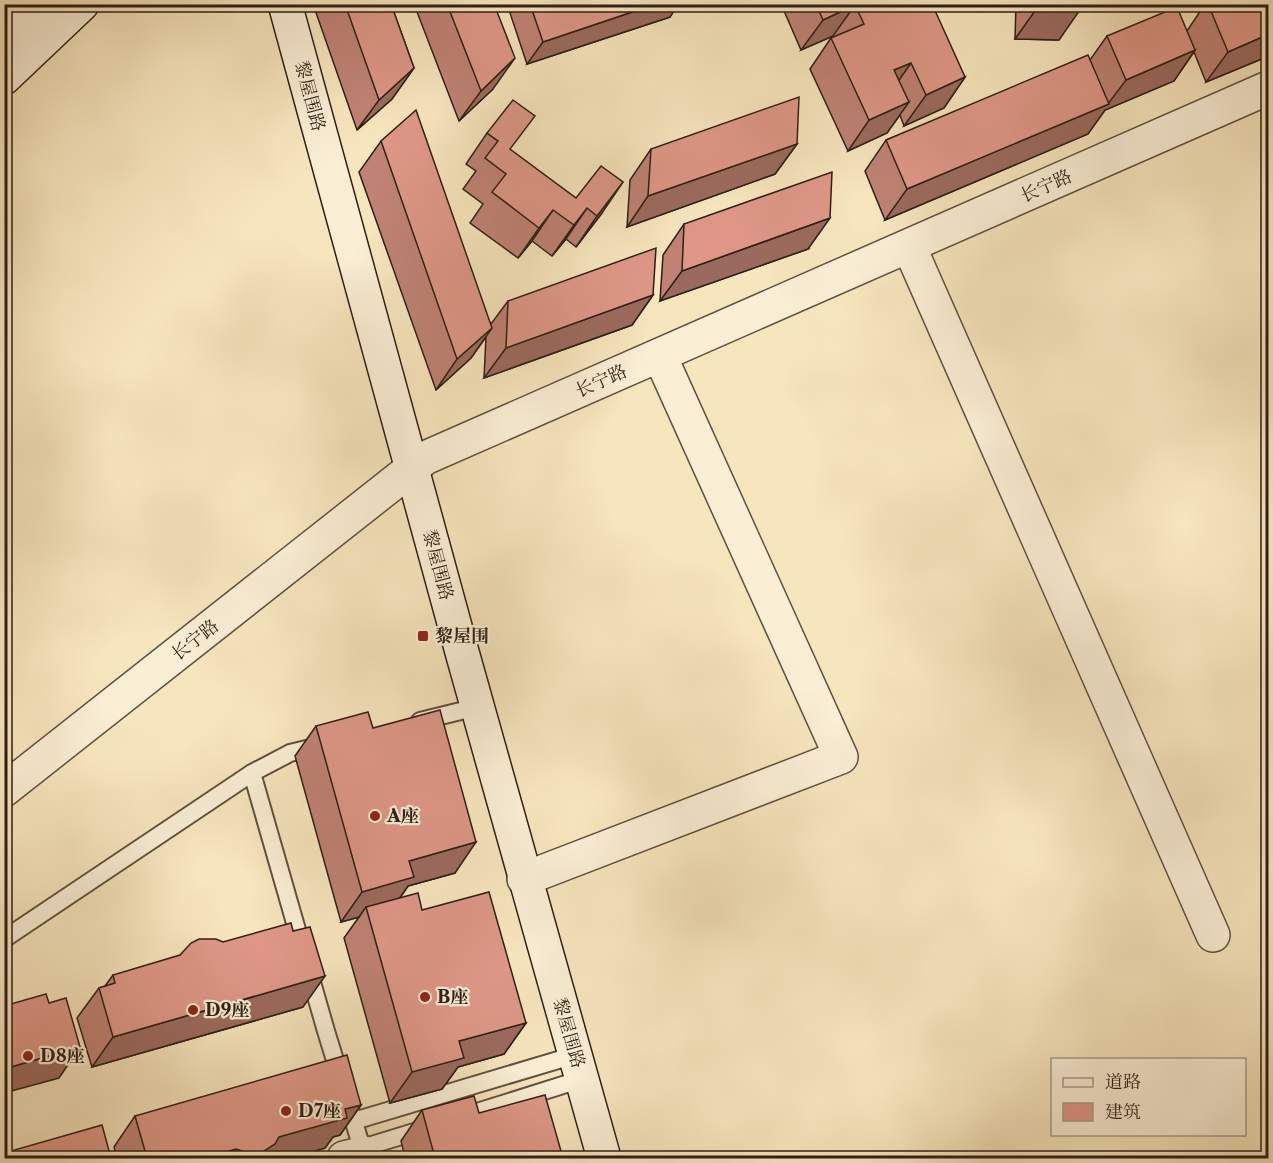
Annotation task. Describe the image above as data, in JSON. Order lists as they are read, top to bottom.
{
  "streets": {
    "street": ["黎屋围路", "长宁路"]
  },
  "crossings": [
    ["黎屋围路", "长宁路"]
  ],
  "places": {
    "transit": ["黎屋围"],
    "other": [
      "A座",
      "B座",
      "D9座",
      "D8座",
      "D7座"
    ]
  },
  "legend": ["道路", "建筑"]
}
